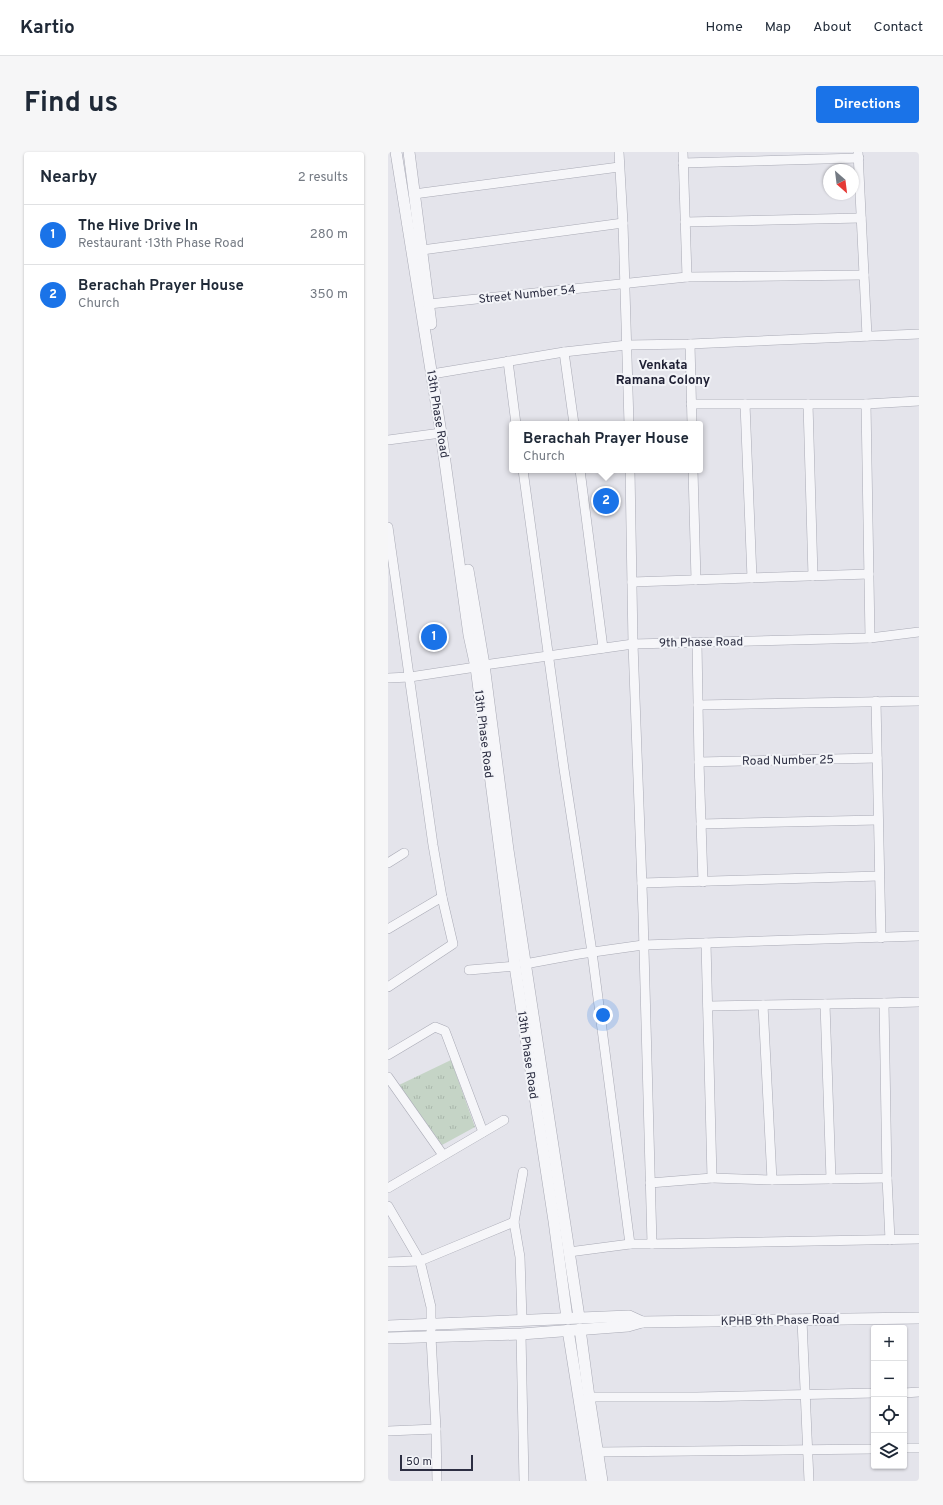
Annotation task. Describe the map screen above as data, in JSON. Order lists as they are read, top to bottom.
{
  "streets": {
    "street": [
      "Street Number 54",
      "13th Phase Road",
      "9th Phase Road",
      "Road Number 25",
      "KPHB 9th Phase Road"
    ]
  },
  "crossings": [
    ["Street Number 54", "13th Phase Road"],
    ["13th Phase Road", "9th Phase Road"],
    ["13th Phase Road", "KPHB 9th Phase Road"]
  ],
  "districts": ["Venkata Ramana Colony"],
  "scale_bar": "50 m",
  "north": "bottom right",
  "page": {
    "header": "Kartio",
    "nav": [
      "Home",
      "Map",
      "About",
      "Contact"
    ],
    "title": "Find us",
    "buttons": "Directions",
    "heading": ["Nearby", "2 results"],
    "list": [
      {
        "mark": "1",
        "name": "The Hive Drive In",
        "note": "Restaurant · 13th Phase Road",
        "value": "280 m"
      },
      {
        "mark": "2",
        "name": "Berachah Prayer House",
        "note": "Church",
        "value": "350 m"
      }
    ],
    "popup": ["Berachah Prayer House", "Church"],
    "pins": ["2", "1"],
    "map_buttons": ["+", "−"],
    "scale": "50 m"
  }
}
